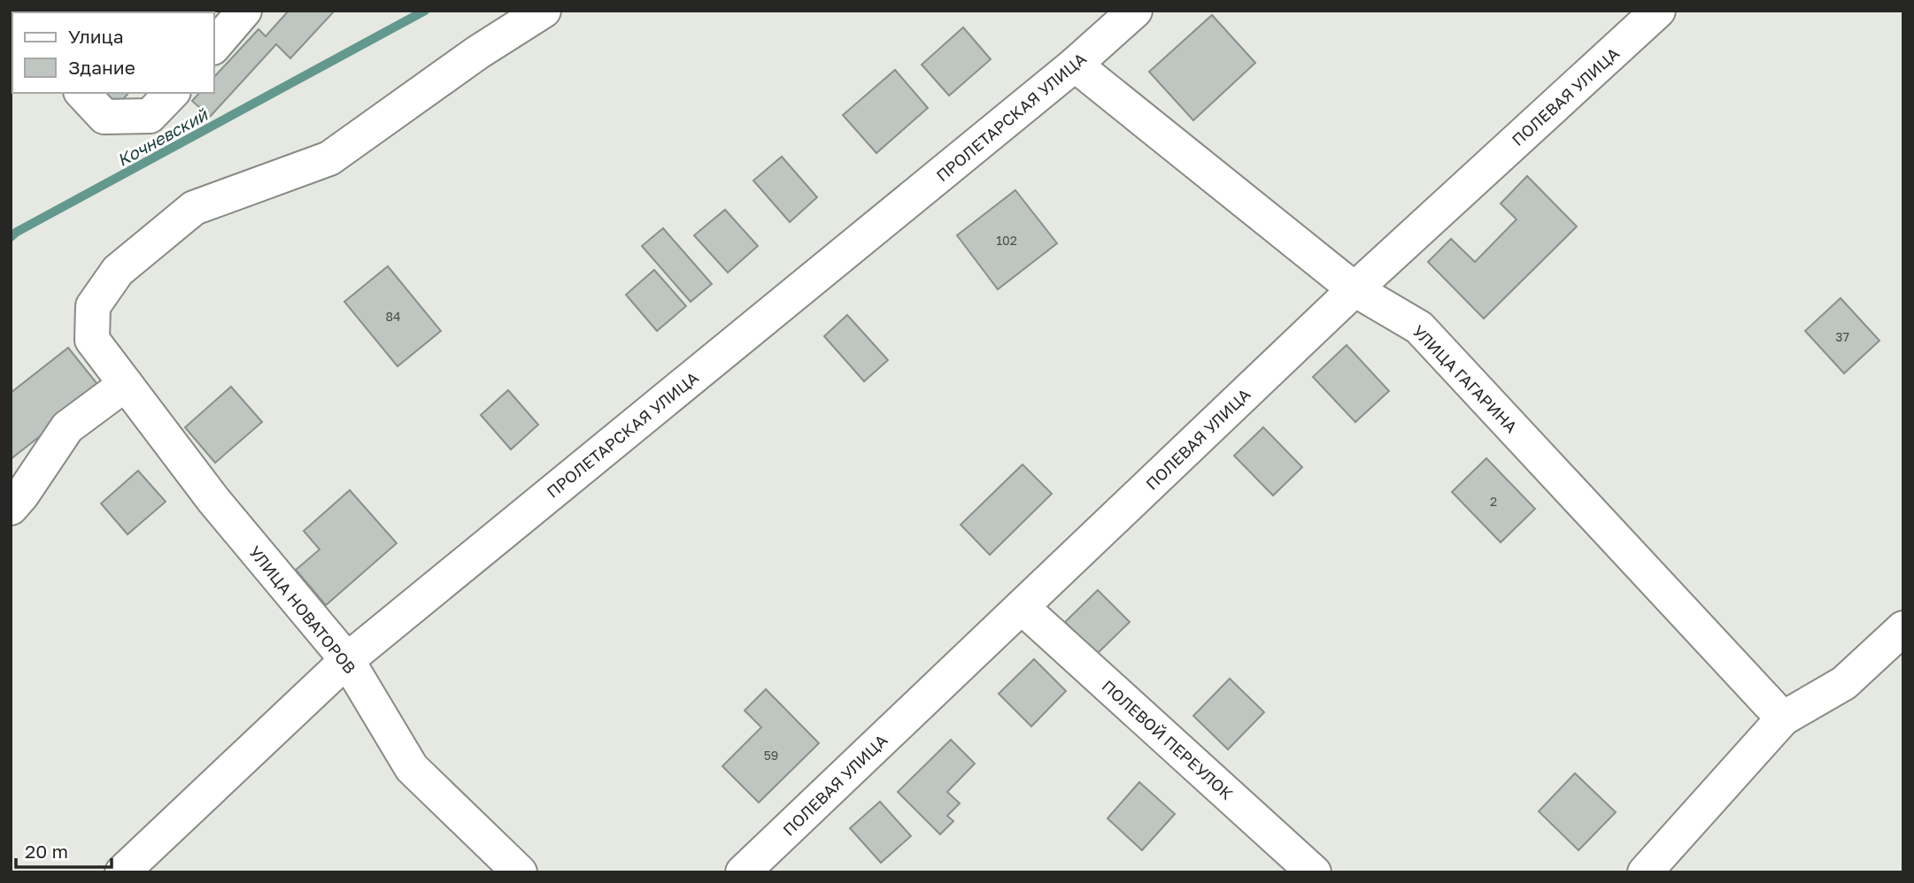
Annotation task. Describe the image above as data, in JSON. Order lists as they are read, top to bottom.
{
  "streets": {
    "street": [
      "ПОЛЕВАЯ УЛИЦА",
      "ПРОЛЕТАРСКАЯ УЛИЦА",
      "УЛИЦА ГАГАРИНА",
      "УЛИЦА НОВАТОРОВ",
      "ПОЛЕВОЙ ПЕРЕУЛОК"
    ]
  },
  "crossings": [
    ["ПОЛЕВАЯ УЛИЦА", "УЛИЦА ГАГАРИНА"],
    ["ПОЛЕВАЯ УЛИЦА", "ПОЛЕВОЙ ПЕРЕУЛОК"],
    ["ПРОЛЕТАРСКАЯ УЛИЦА", "УЛИЦА ГАГАРИНА"],
    ["ПРОЛЕТАРСКАЯ УЛИЦА", "УЛИЦА НОВАТОРОВ"]
  ],
  "water": ["Кочневский"],
  "house_numbers": [
    "102",
    "84",
    "37",
    "2",
    "59"
  ],
  "legend": ["Улица", "Здание"],
  "scale_bar": "20 m"
}
